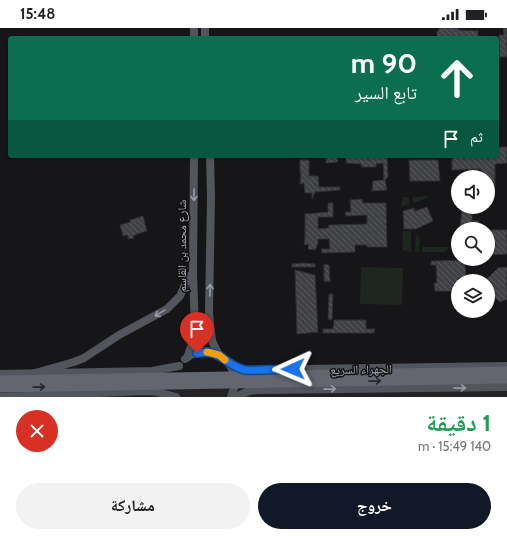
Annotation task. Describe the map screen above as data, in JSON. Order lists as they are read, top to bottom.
{
  "streets": {
    "highway": ["الجهراء السريع"],
    "main road": ["شارع محمد بن القاسم"]
  },
  "page": {
    "status": "15:48",
    "turn": ["90 m", "تابع السير"],
    "then": "ثم",
    "heading": ["1 دقيقة", "140 m · 15:49"],
    "buttons": ["خروج", "مشاركة"]
  }
}
